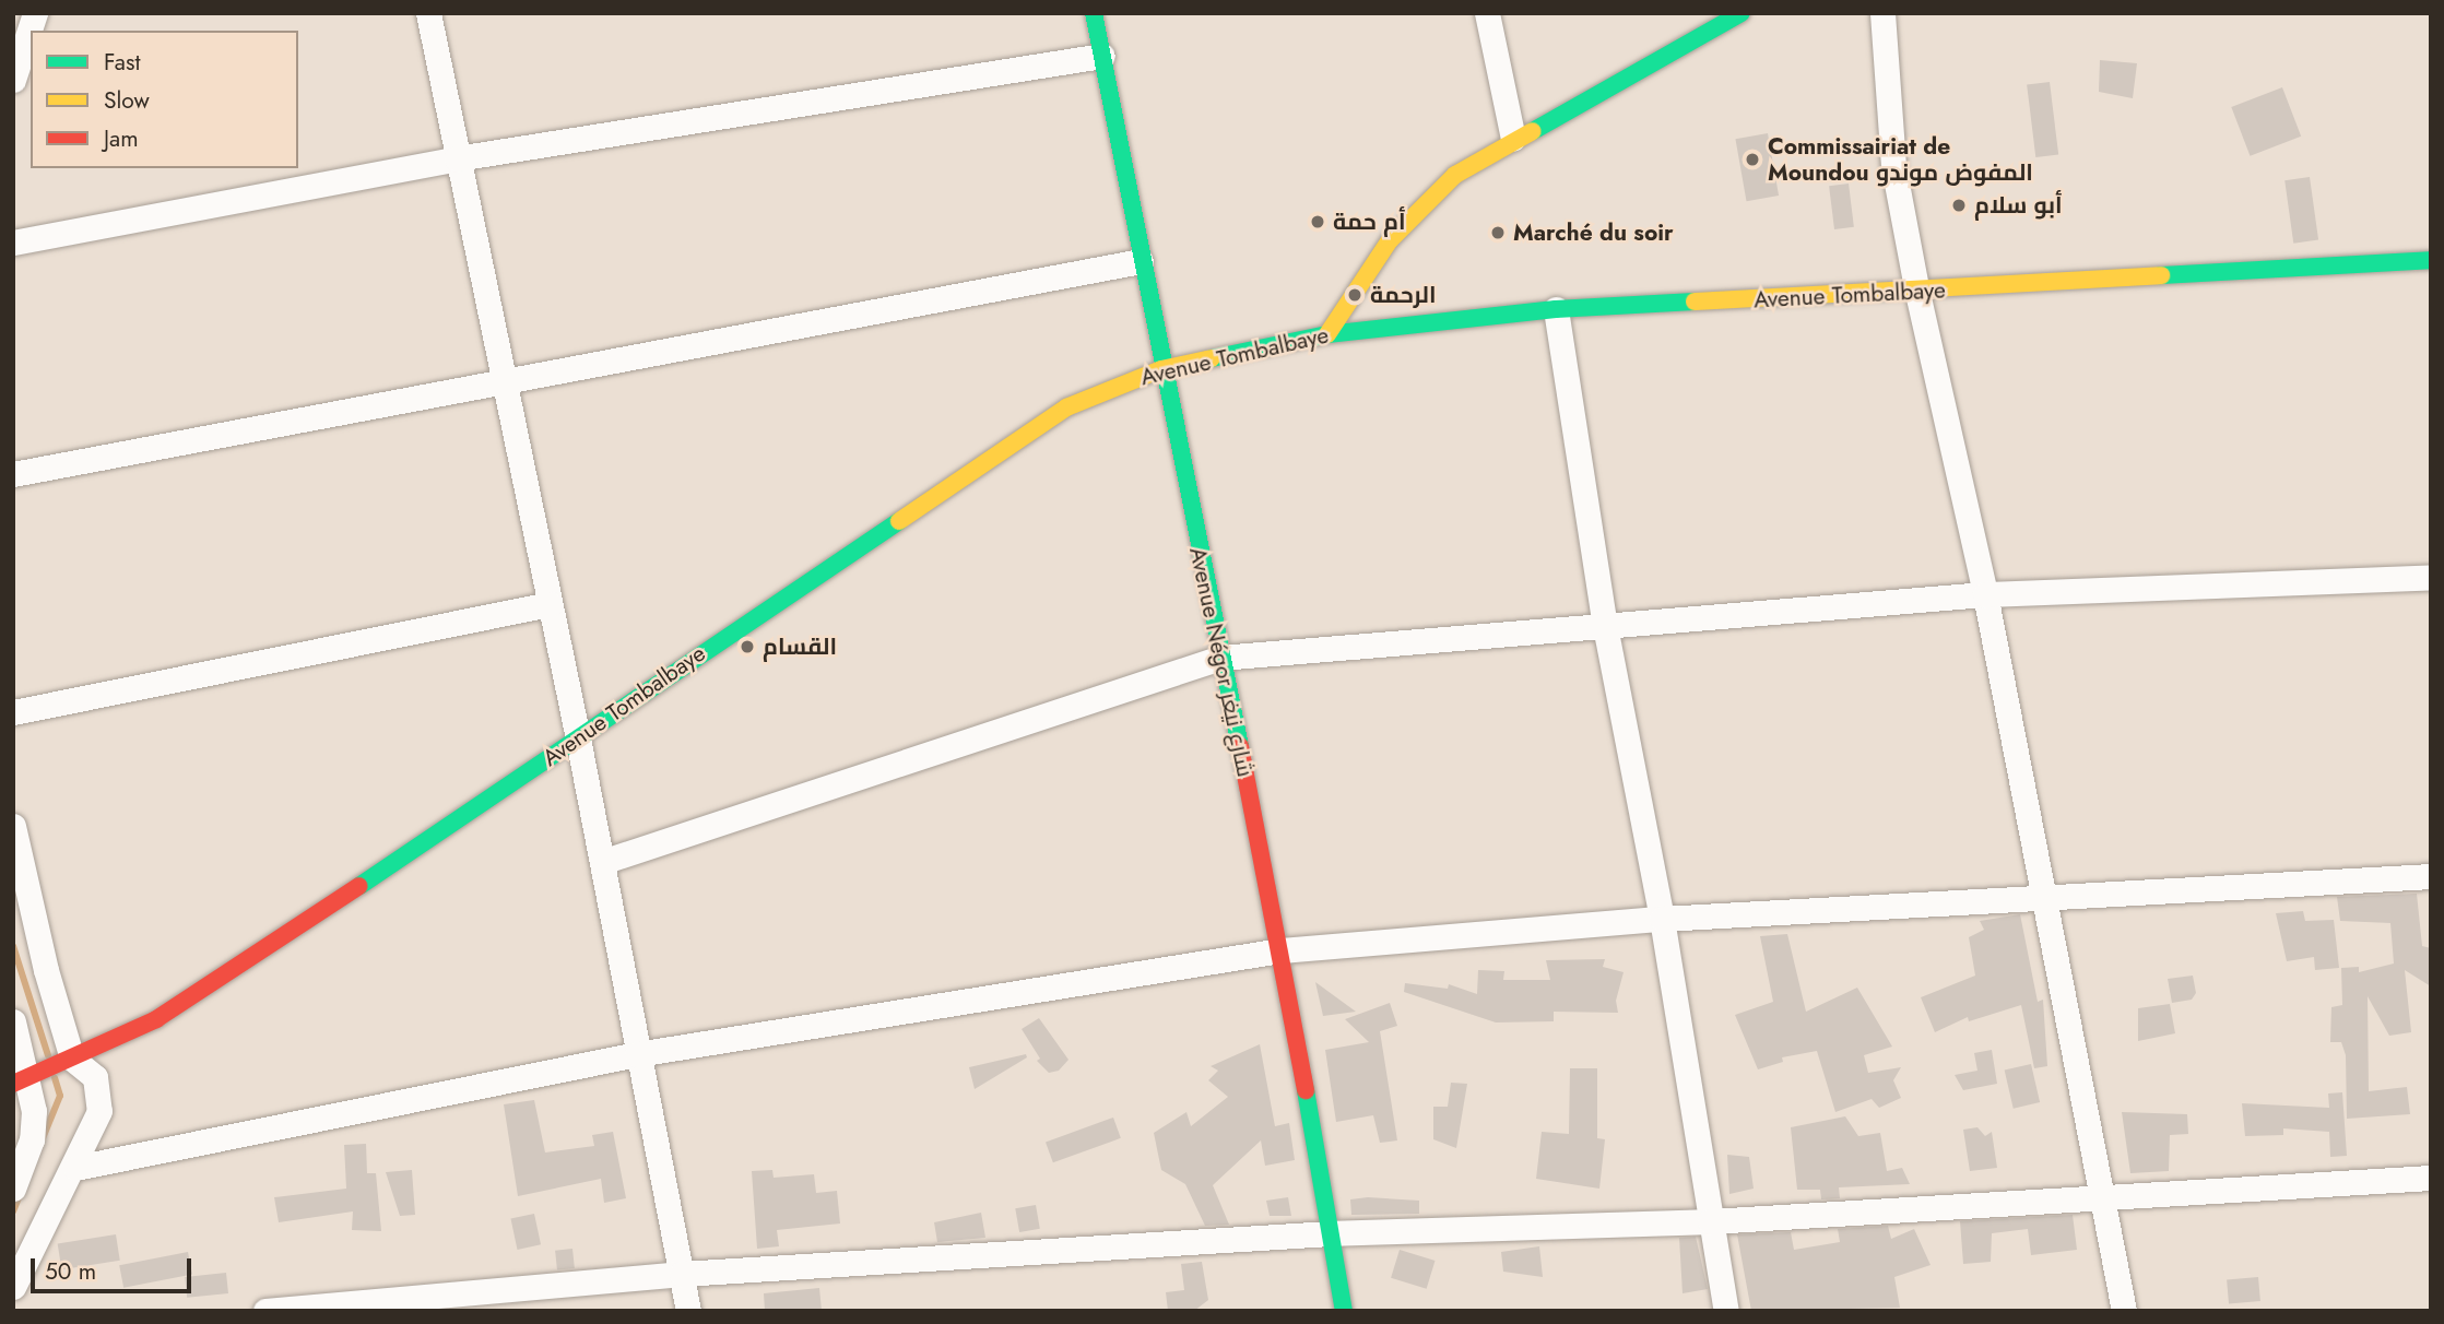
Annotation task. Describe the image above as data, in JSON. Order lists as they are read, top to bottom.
{
  "streets": {
    "main road": ["Avenue Tombalbaye", "Avenue Négor شارع نيغر"]
  },
  "crossings": [
    ["Avenue Tombalbaye", "Avenue Négor شارع نيغر"]
  ],
  "places": [
    "Commissairiat de Moundou المفوض موندو",
    "أبو سلام",
    "أم حمة",
    "Marché du soir",
    "الرحمة",
    "القسام"
  ],
  "legend": ["Fast", "Slow", "Jam"],
  "scale_bar": "50 m"
}
